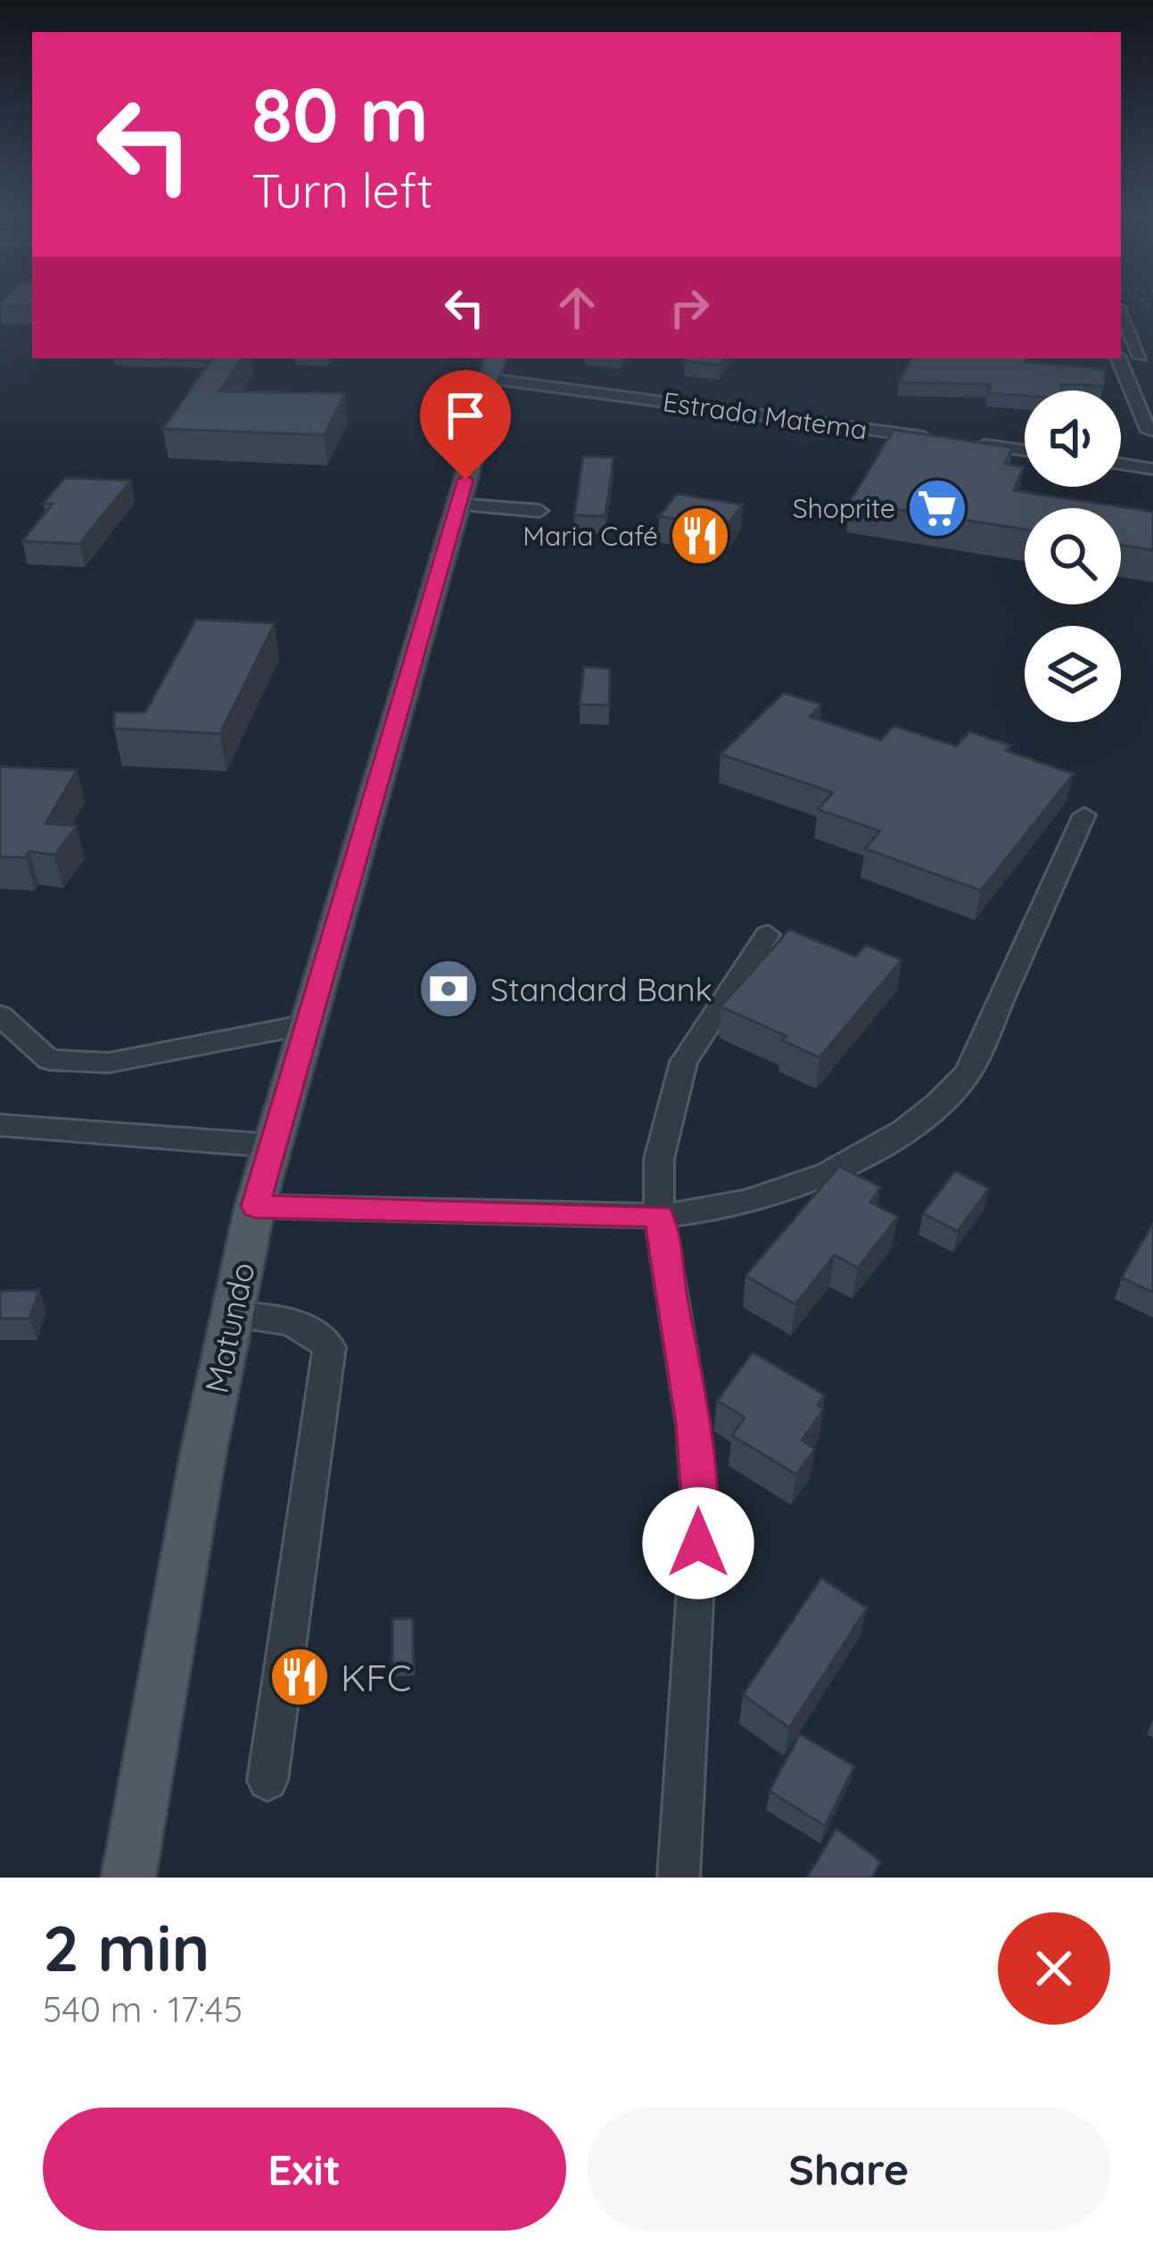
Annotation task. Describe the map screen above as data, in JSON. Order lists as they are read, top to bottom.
{
  "streets": {
    "main road": ["Matundo"],
    "street": ["Estrada Matema"]
  },
  "crossings": [
    ["Estrada Matema", "Matundo"]
  ],
  "places": {
    "supermarket": ["Shoprite"],
    "restaurant": ["Maria Café", "KFC"],
    "bank": ["Standard Bank"]
  },
  "page": {
    "turn": ["80 m", "Turn left"],
    "heading": ["2 min", "540 m · 17:45"],
    "buttons": ["Exit", "Share"]
  }
}
